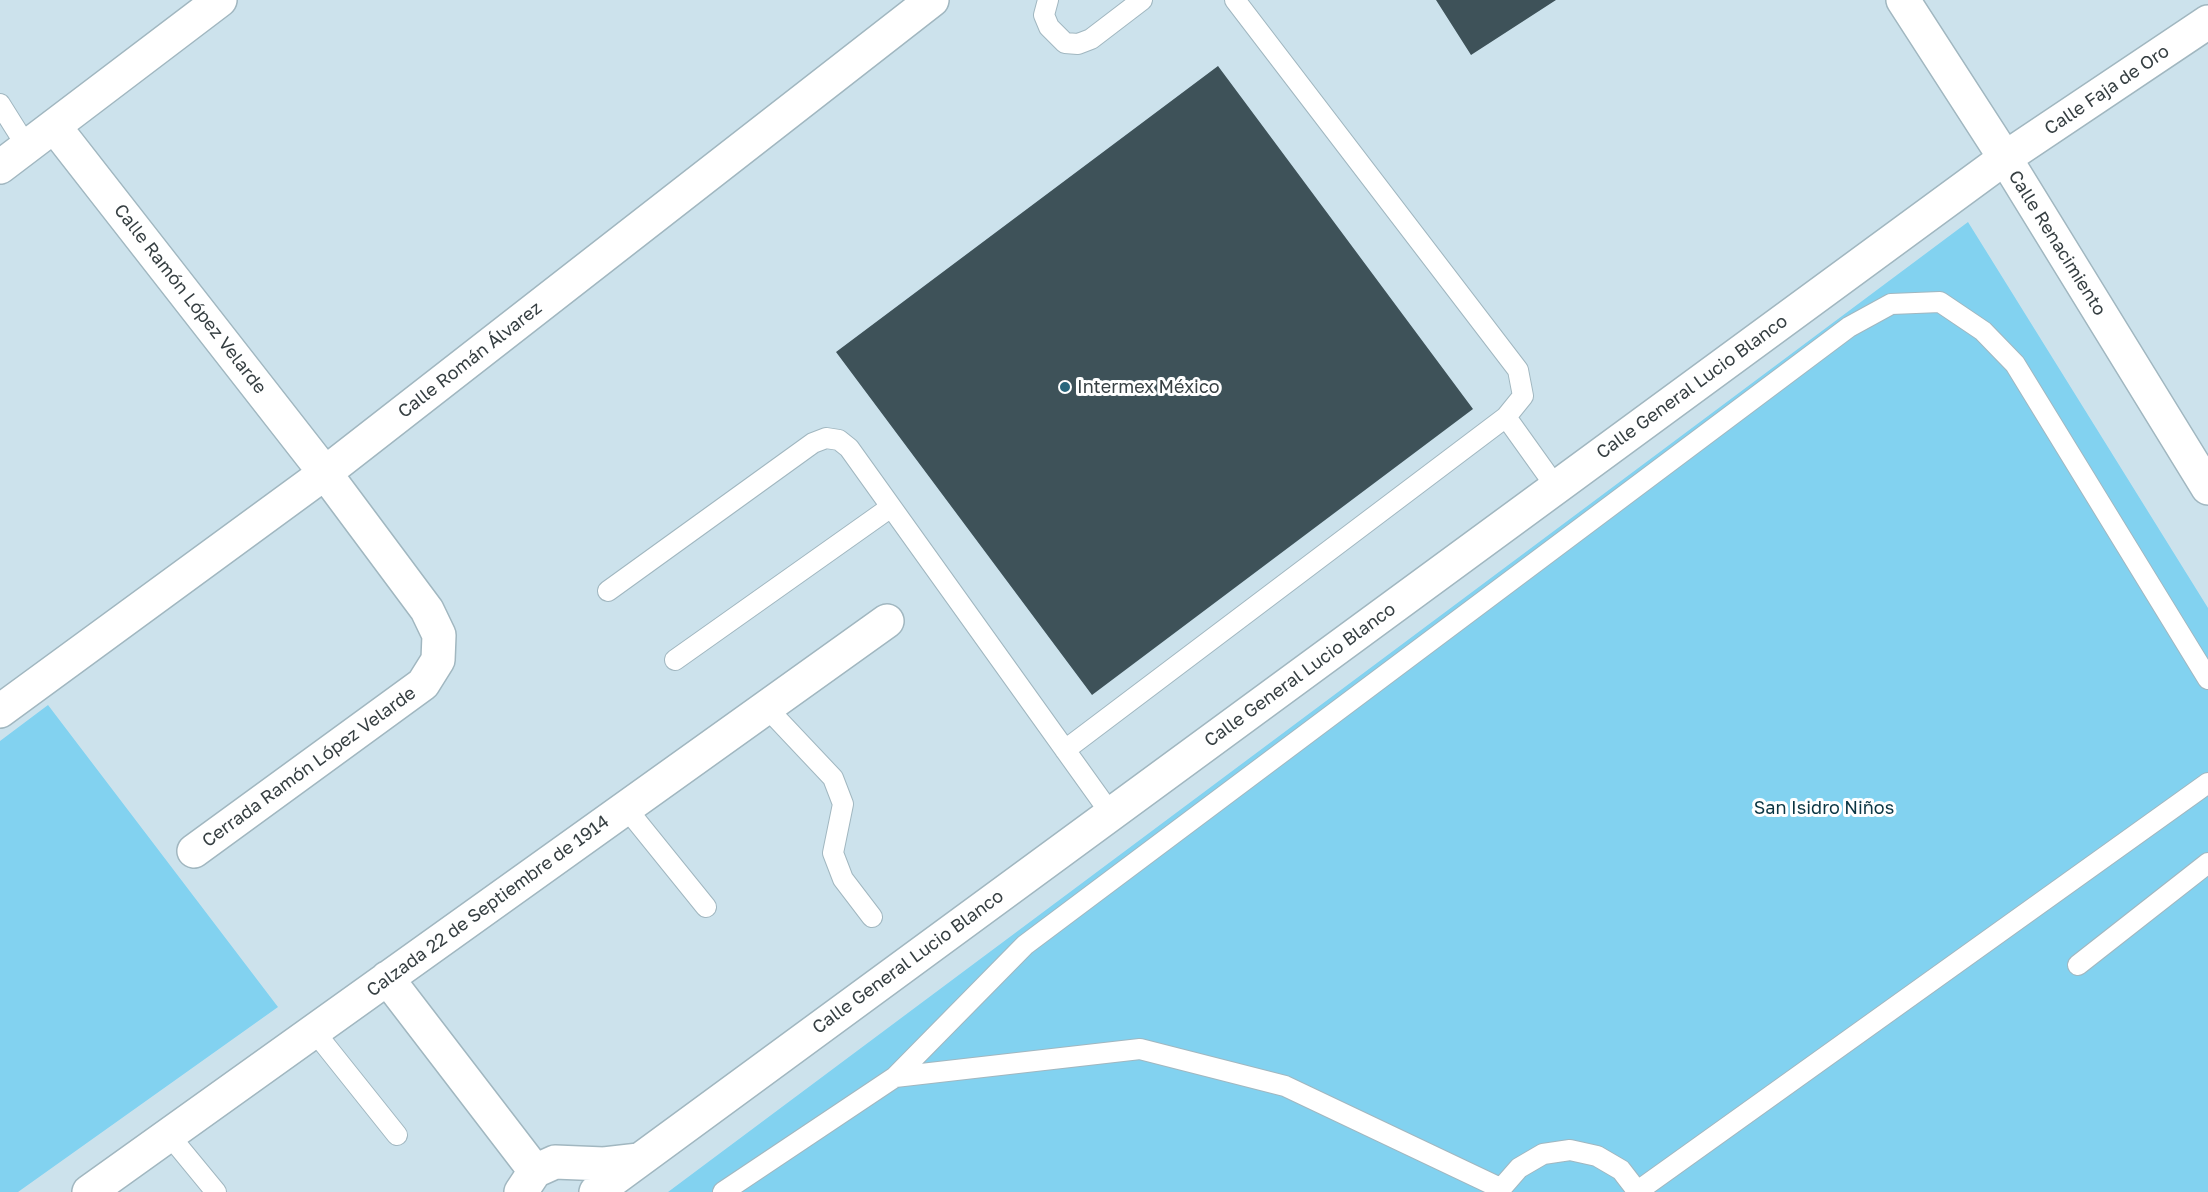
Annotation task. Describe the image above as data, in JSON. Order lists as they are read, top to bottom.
{
  "streets": {
    "street": [
      "Calle Faja de Oro",
      "Calle Renacimiento",
      "Calle Ramón López Velarde",
      "Calle Román Álvarez",
      "Calle General Lucio Blanco",
      "Cerrada Ramón López Velarde",
      "Calzada 22 de Septiembre de 1914"
    ]
  },
  "crossings": [
    ["Calle Faja de Oro", "Calle Renacimiento"],
    ["Calle Faja de Oro", "Calle General Lucio Blanco"],
    ["Calle Renacimiento", "Calle General Lucio Blanco"],
    ["Calle Ramón López Velarde", "Calle Román Álvarez"],
    ["Calle Ramón López Velarde", "Cerrada Ramón López Velarde"],
    ["Calle Román Álvarez", "Cerrada Ramón López Velarde"]
  ],
  "parks": ["San Isidro Niños"],
  "places": ["Intermex México"]
}
